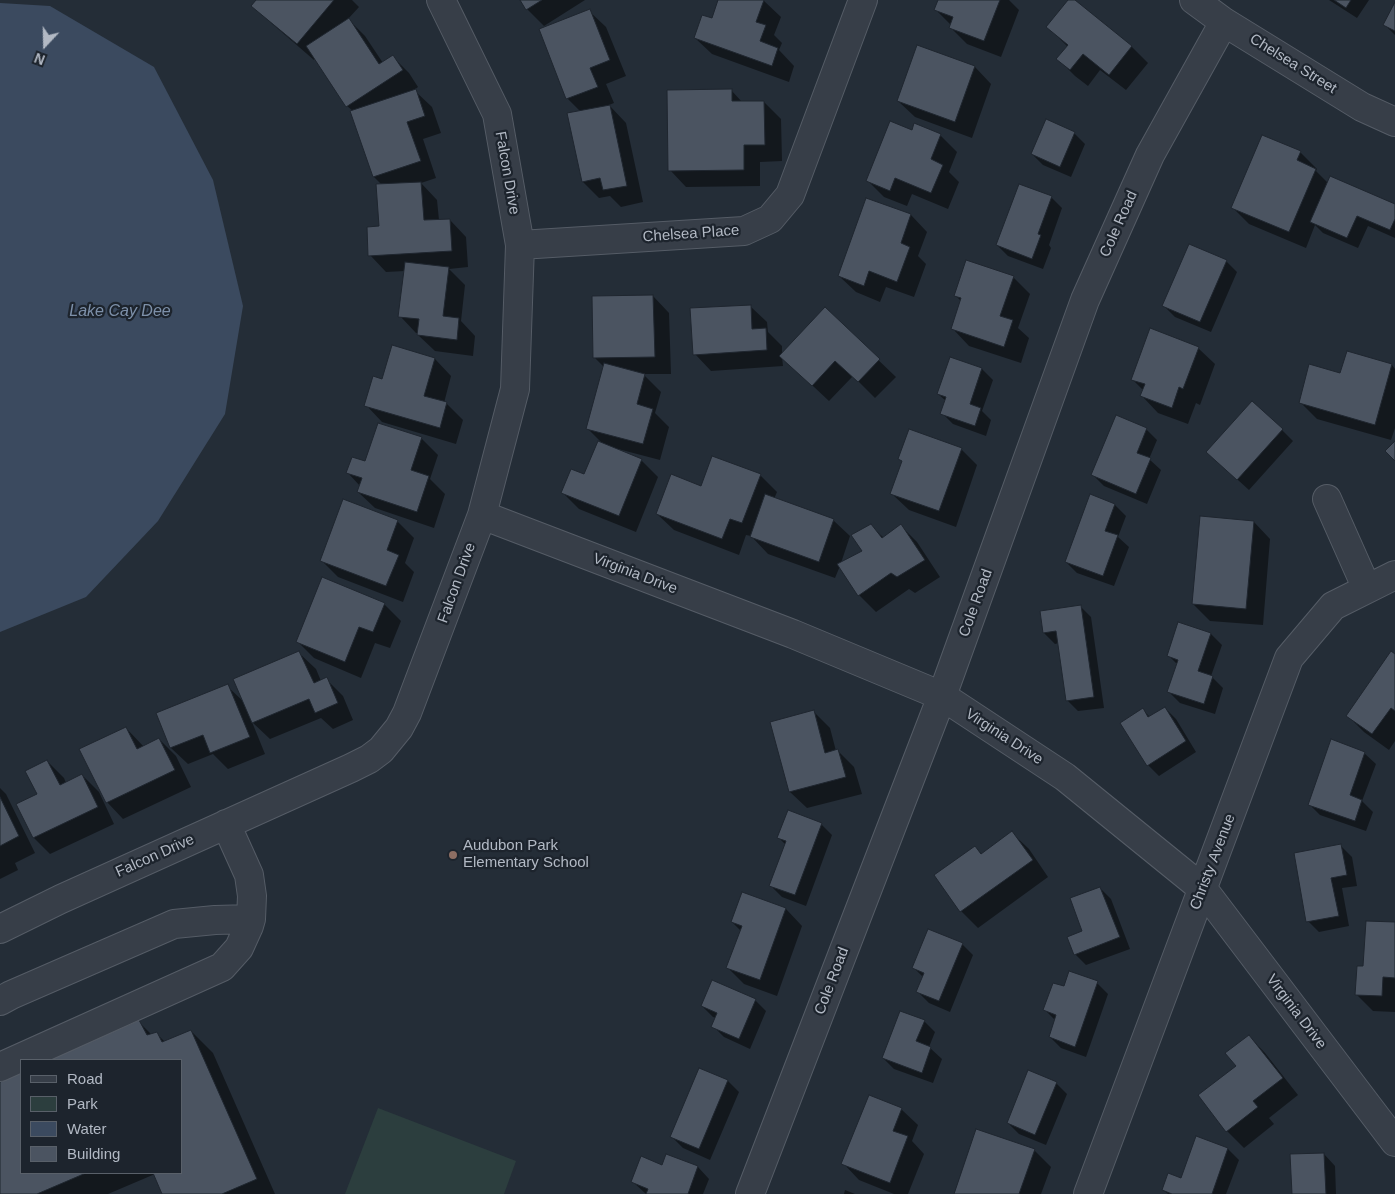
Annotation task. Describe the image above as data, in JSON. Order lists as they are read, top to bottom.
{
  "streets": {
    "street": [
      "Chelsea Street",
      "Falcon Drive",
      "Cole Road",
      "Chelsea Place",
      "Virginia Drive",
      "Christy Avenue"
    ]
  },
  "crossings": [
    ["Chelsea Street", "Cole Road"],
    ["Falcon Drive", "Chelsea Place"],
    ["Falcon Drive", "Virginia Drive"],
    ["Cole Road", "Virginia Drive"],
    ["Virginia Drive", "Christy Avenue"]
  ],
  "water": ["Lake Cay Dee"],
  "places": ["Audubon Park Elementary School"],
  "legend": [
    "Road",
    "Park",
    "Water",
    "Building"
  ],
  "north": "bottom"
}
